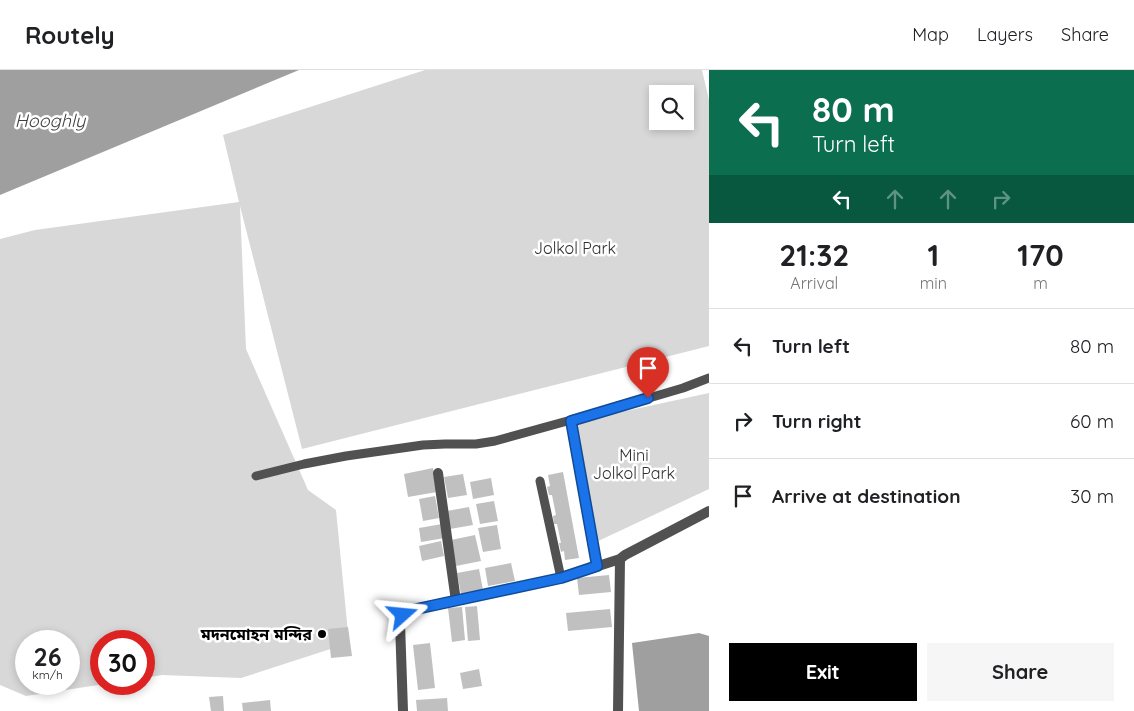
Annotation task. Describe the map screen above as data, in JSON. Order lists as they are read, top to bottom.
{
  "water": ["Hooghly"],
  "parks": ["Jolkol Park", "Mini Jolkol Park"],
  "places": ["মদনমোহন মন্দির"],
  "page": {
    "header": "Routely",
    "nav": ["Map", "Layers", "Share"],
    "turn": ["80 m", "Turn left"],
    "eta": [
      "21:32",
      "Arrival",
      "1",
      "min",
      "170",
      "m"
    ],
    "list": [
      {
        "name": "Turn left",
        "value": "80 m"
      },
      {
        "name": "Turn right",
        "value": "60 m"
      },
      {
        "name": "Arrive at destination",
        "value": "30 m"
      }
    ],
    "speed": "26 km/h",
    "limit": "30",
    "buttons": ["Exit", "Share"]
  }
}
